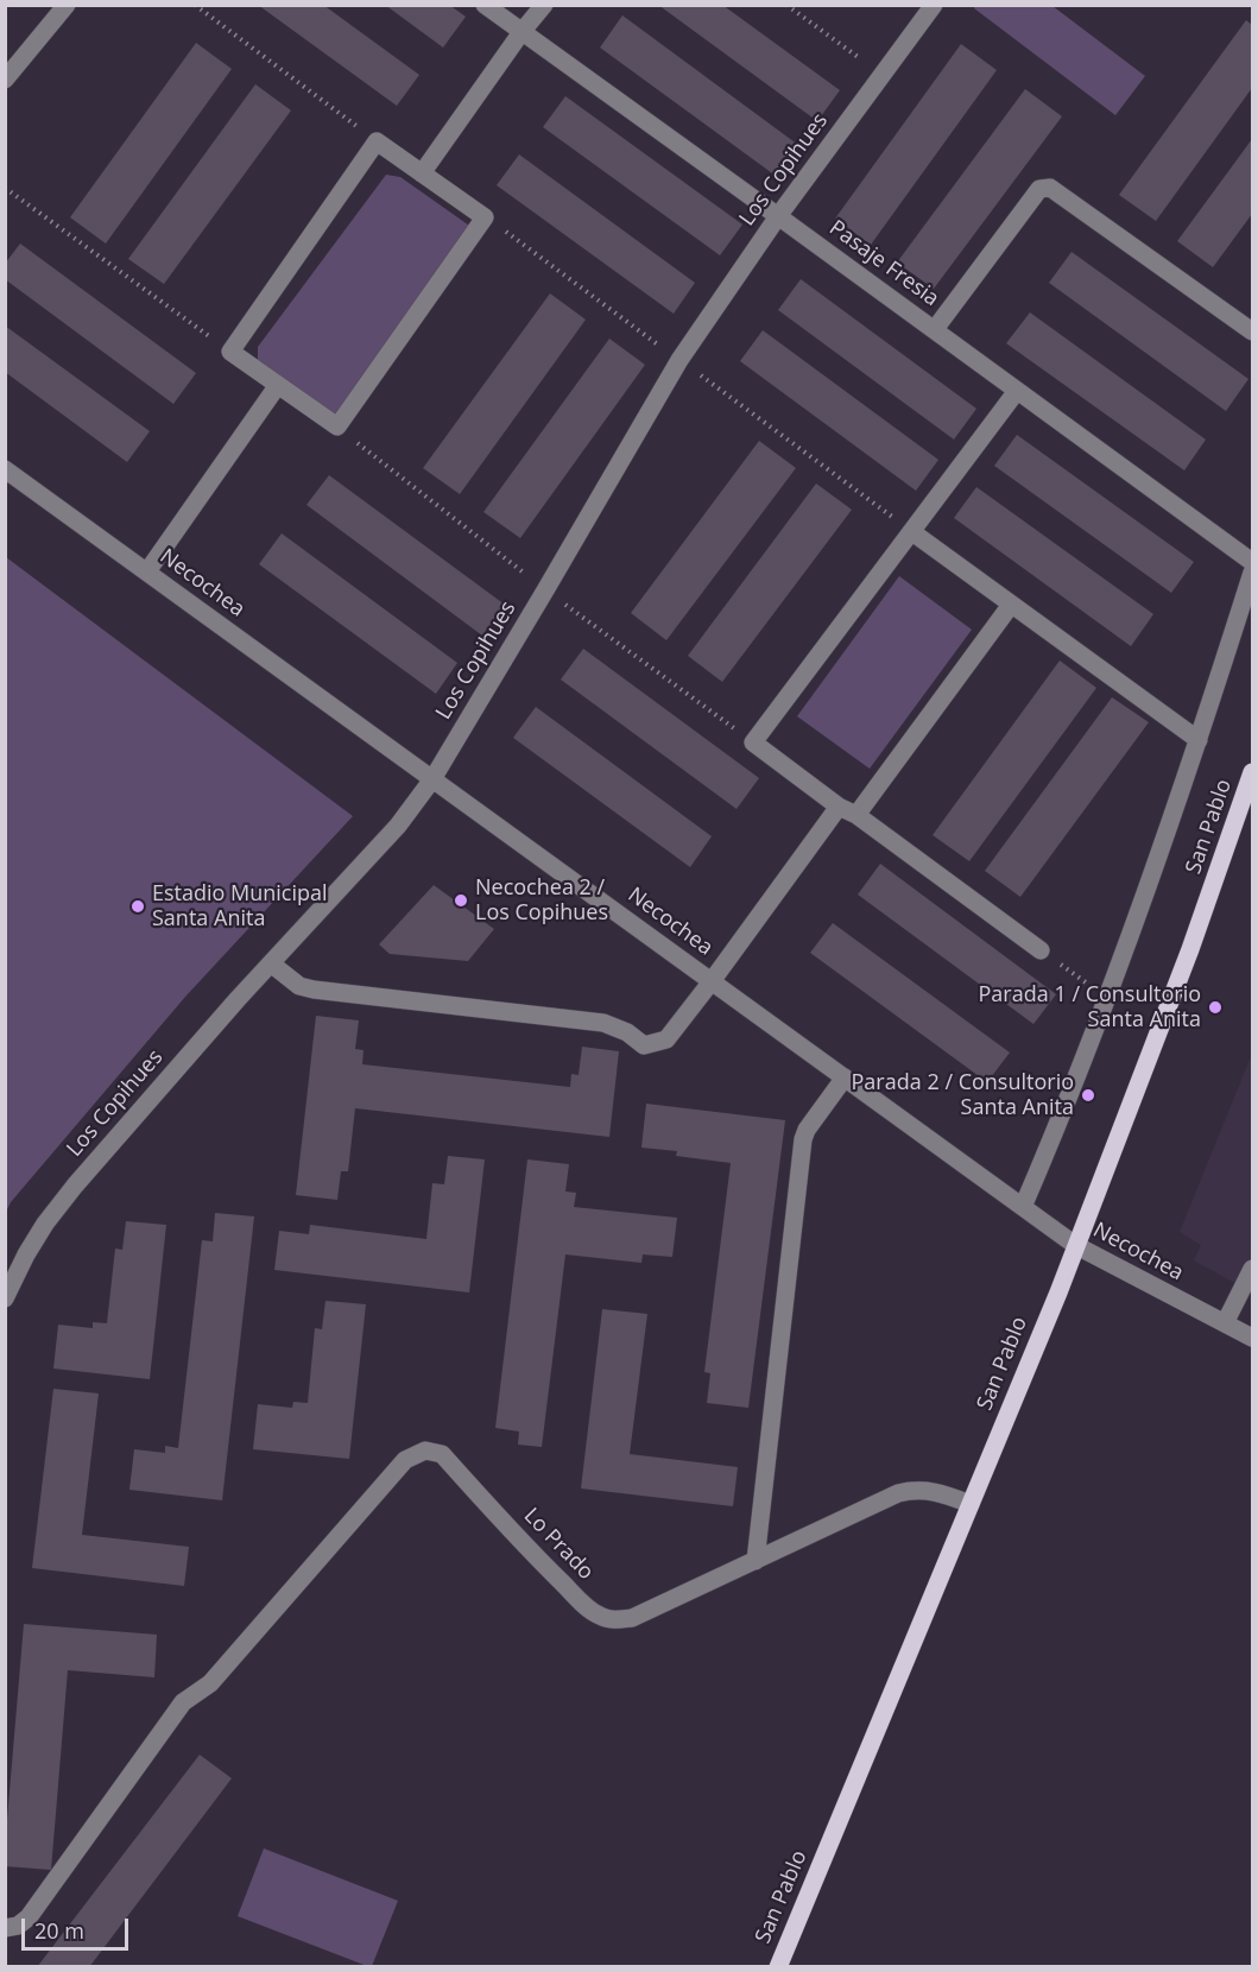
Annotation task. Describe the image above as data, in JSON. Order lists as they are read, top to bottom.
{
  "streets": {
    "main road": ["San Pablo"],
    "street": [
      "Los Copihues",
      "Pasaje Fresia",
      "Necochea",
      "Lo Prado"
    ]
  },
  "crossings": [
    ["Los Copihues", "Pasaje Fresia"],
    ["Los Copihues", "Necochea"],
    ["Necochea", "San Pablo"],
    ["San Pablo", "Lo Prado"]
  ],
  "places": [
    "Necochea 2 / Los Copihues",
    "Estadio Municipal Santa Anita",
    "Parada 1 / Consultorio Santa Anita",
    "Parada 2 / Consultorio Santa Anita"
  ],
  "scale_bar": "20 m"
}
